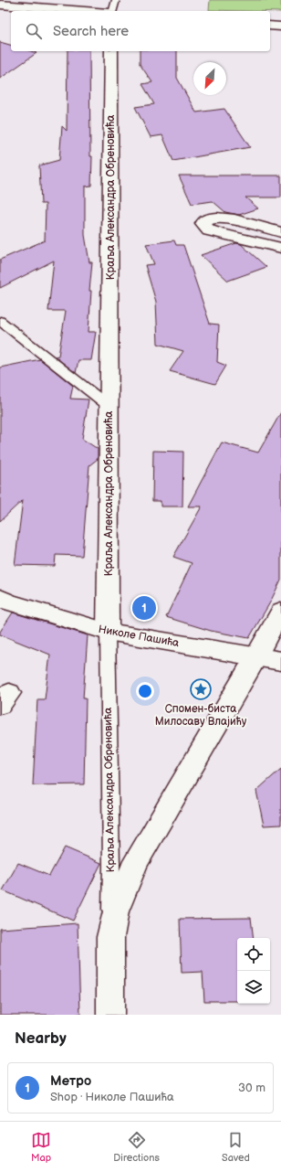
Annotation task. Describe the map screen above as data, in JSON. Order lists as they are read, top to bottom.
{
  "streets": {
    "street": ["Краља Александра Обреновића", "Николе Пашића"]
  },
  "crossings": [
    ["Краља Александра Обреновића", "Николе Пашића"]
  ],
  "places": {
    "place": ["Спомен-биста Милосаву Влајићу"]
  },
  "north": "bottom left",
  "page": {
    "search": "Search here",
    "pins": "1",
    "heading": "Nearby",
    "list": [
      {
        "mark": "1",
        "name": "Метро",
        "note": "Shop · Николе Пашића",
        "value": "30 m"
      }
    ],
    "nav": ["Map", "Directions", "Saved"]
  }
}
